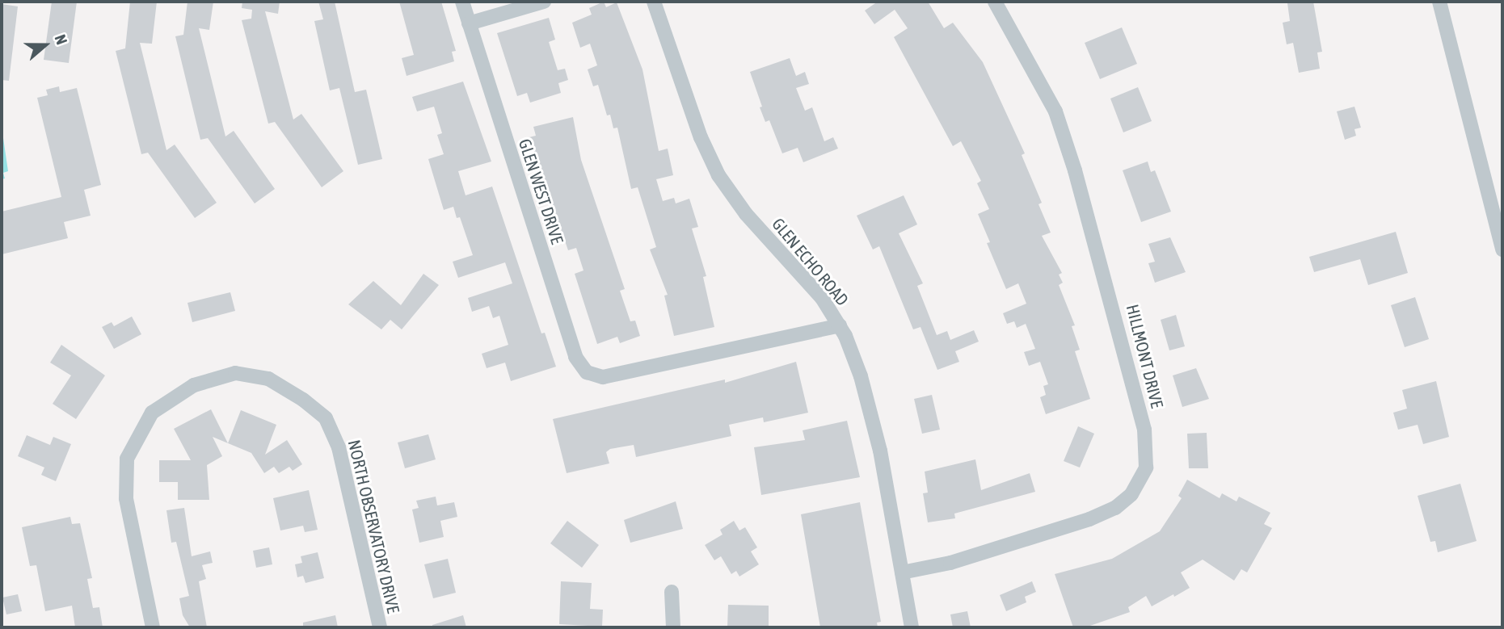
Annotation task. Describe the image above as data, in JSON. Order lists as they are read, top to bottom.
{
  "streets": {
    "street": [
      "GLEN WEST DRIVE",
      "GLEN ECHO ROAD",
      "HILLMONT DRIVE",
      "NORTH OBSERVATORY DRIVE"
    ]
  },
  "crossings": [
    ["GLEN WEST DRIVE", "GLEN ECHO ROAD"],
    ["GLEN ECHO ROAD", "HILLMONT DRIVE"]
  ],
  "north": "right"
}
